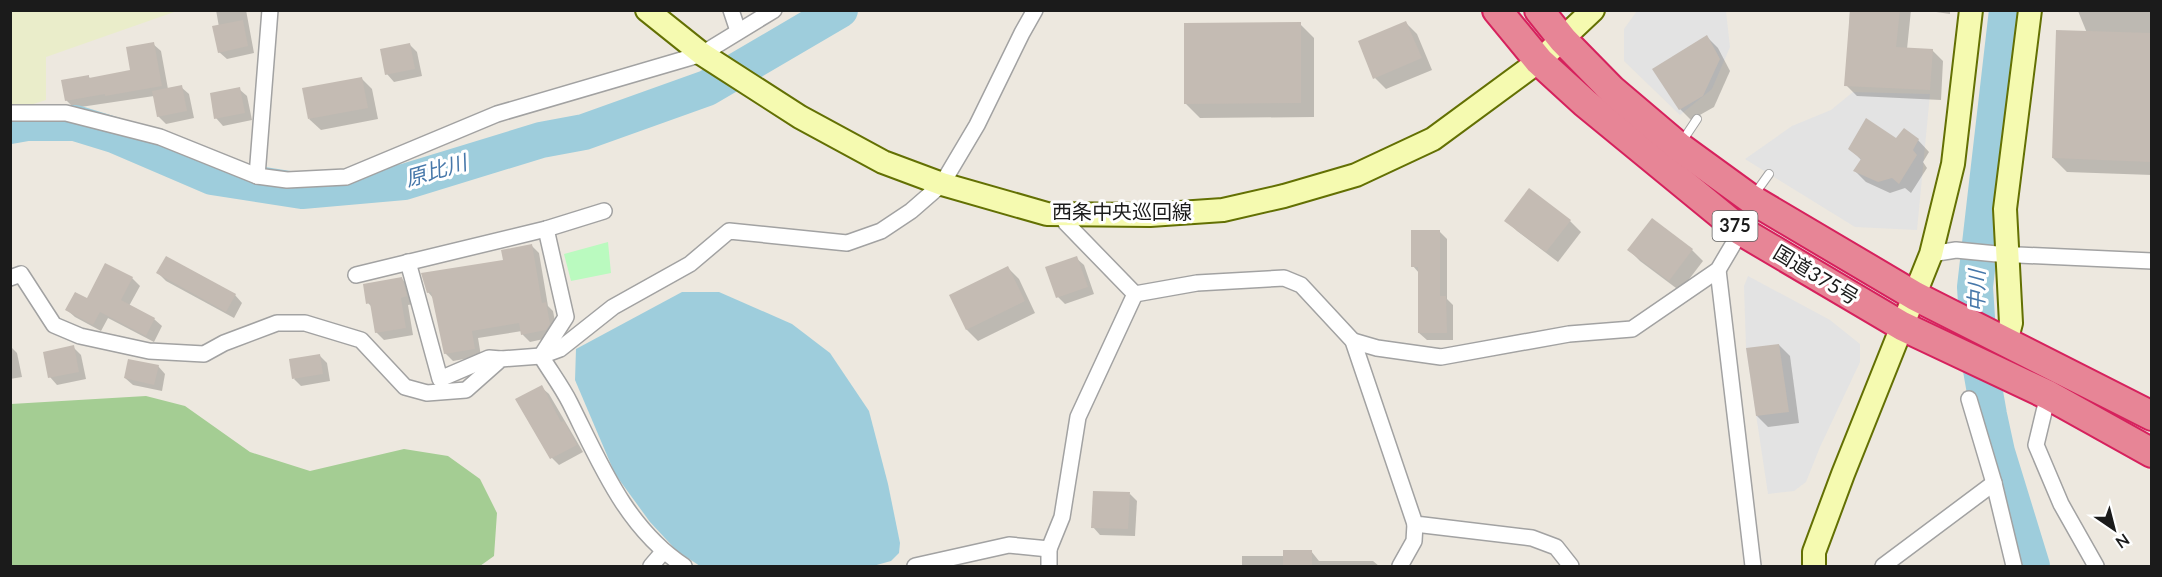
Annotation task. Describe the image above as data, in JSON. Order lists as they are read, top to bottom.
{
  "streets": {
    "highway": ["375", "国道375号"],
    "street": ["西条中央巡回線"]
  },
  "crossings": [
    ["西条中央巡回線", "国道375号"]
  ],
  "water": ["原比川", "中川"],
  "north": "bottom right"
}
